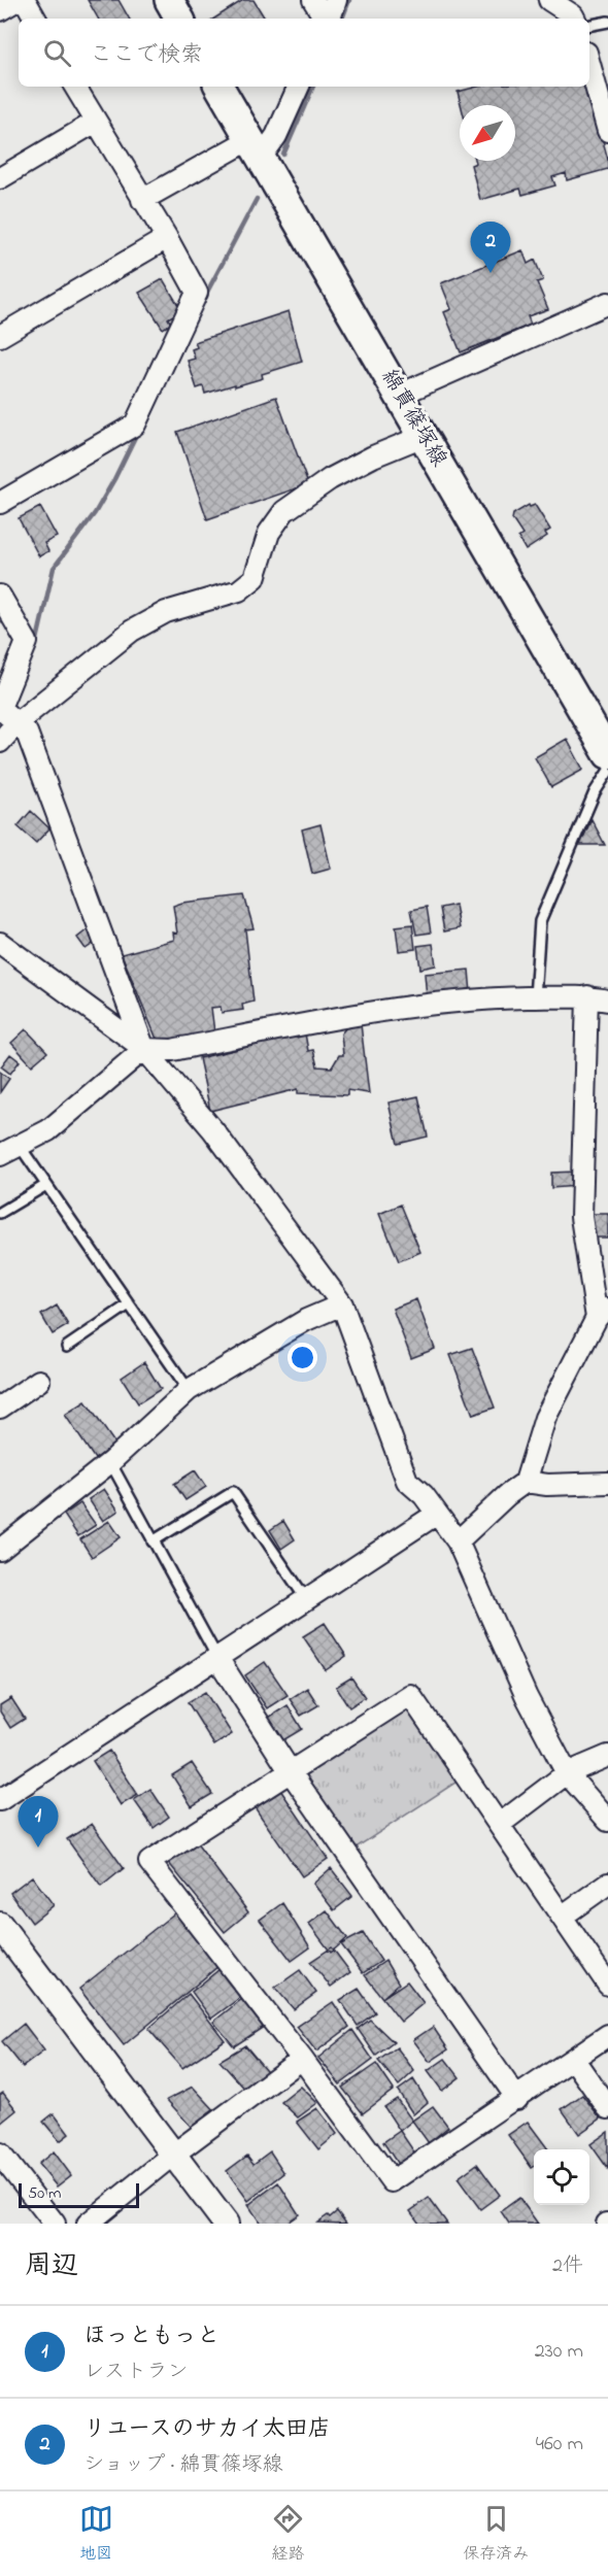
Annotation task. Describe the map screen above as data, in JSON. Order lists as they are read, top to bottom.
{
  "streets": {
    "main road": ["綿貫篠塚線"]
  },
  "scale_bar": "50 m",
  "north": "bottom left",
  "page": {
    "search": "ここで検索",
    "pins": ["2", "1"],
    "scale": "50 m",
    "heading": ["周辺", "2件"],
    "list": [
      {
        "mark": "1",
        "name": "ほっともっと",
        "note": "レストラン",
        "value": "230 m"
      },
      {
        "mark": "2",
        "name": "リユースのサカイ太田店",
        "note": "ショップ · 綿貫篠塚線",
        "value": "460 m"
      }
    ],
    "nav": ["地図", "経路", "保存済み"]
  }
}
